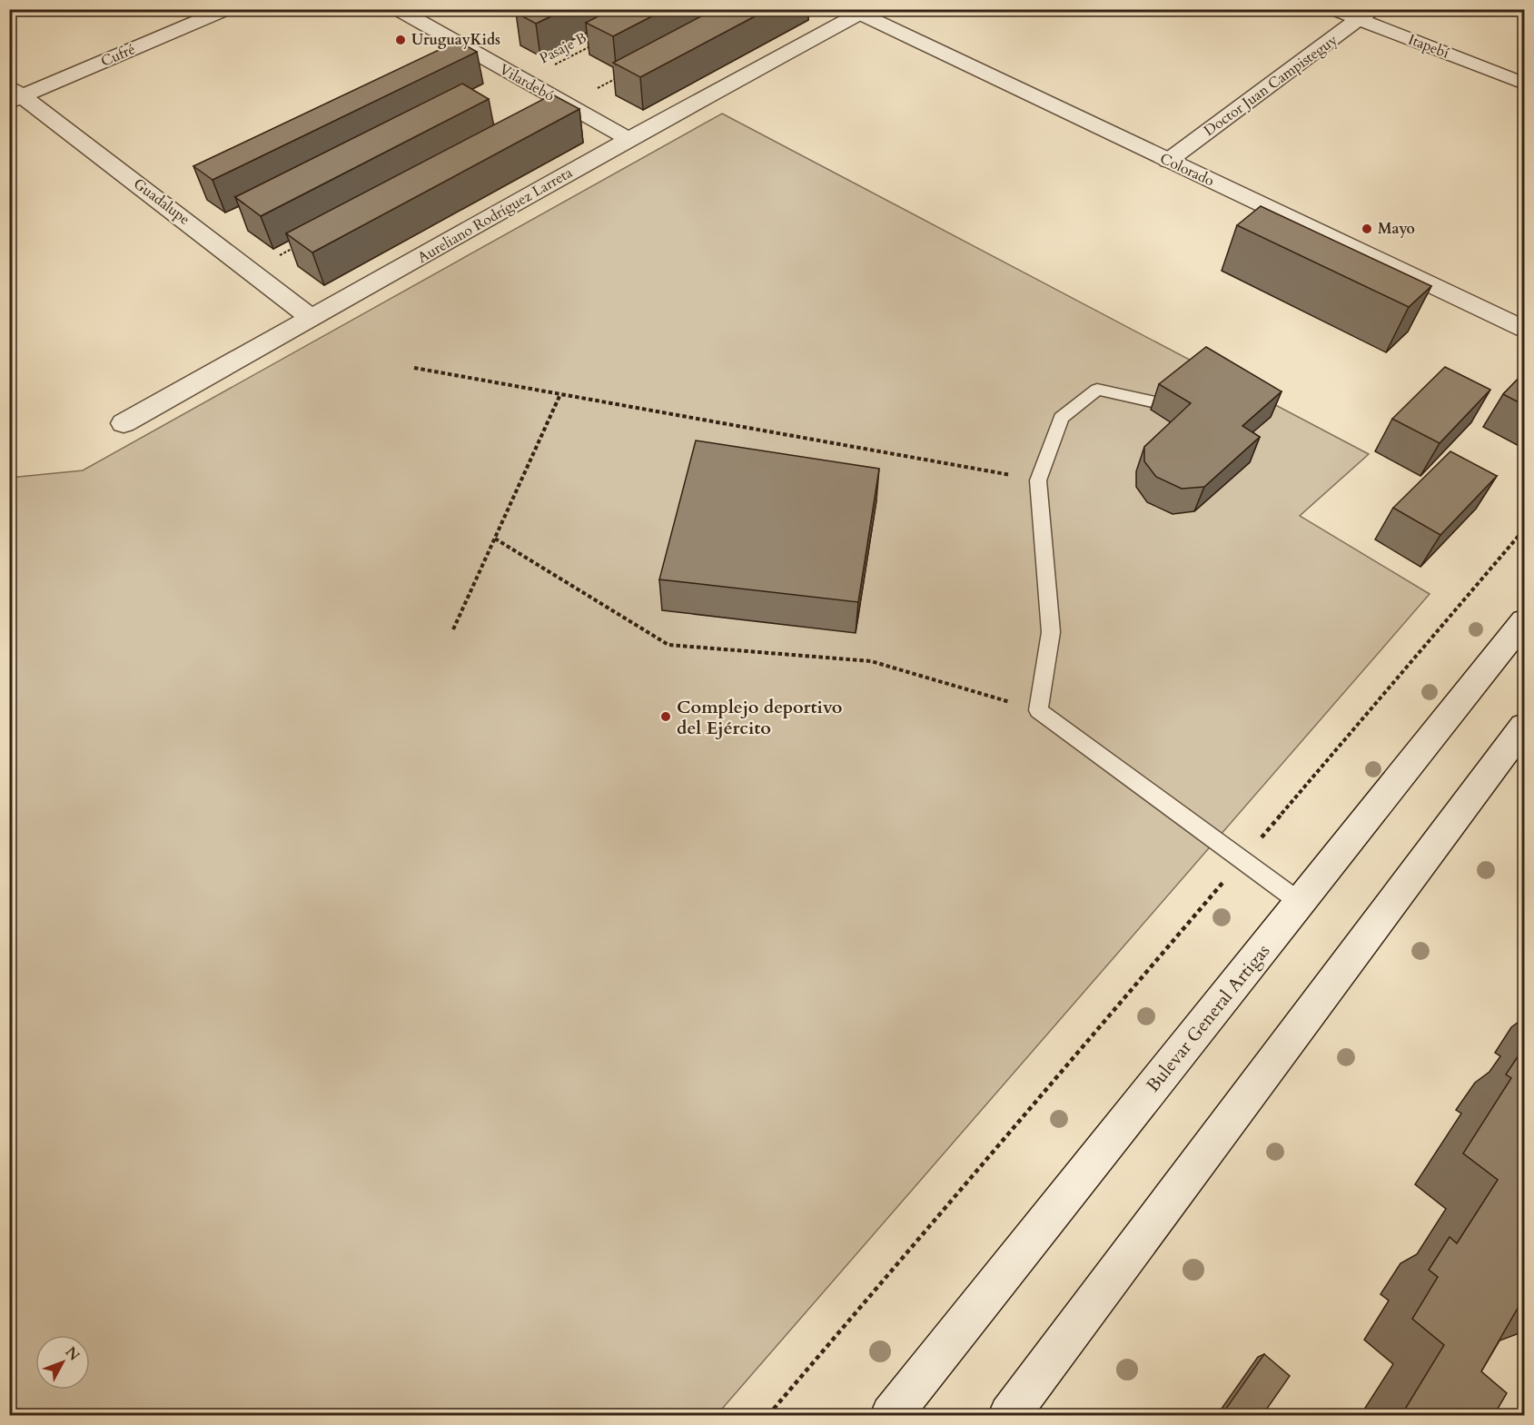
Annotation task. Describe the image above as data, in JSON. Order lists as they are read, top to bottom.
{
  "streets": {
    "street": [
      "Itapebí",
      "Cufré",
      "Vilardebó",
      "Doctor Juan Campisteguy",
      "Colorado",
      "Guadalupe",
      "Aureliano Rodríguez Larreta",
      "Bulevar General Artigas"
    ],
    "path": ["Pasaje B"]
  },
  "crossings": [
    ["Itapebí", "Doctor Juan Campisteguy"],
    ["Pasaje B", "Vilardebó"],
    ["Cufré", "Guadalupe"],
    ["Vilardebó", "Aureliano Rodríguez Larreta"],
    ["Doctor Juan Campisteguy", "Colorado"],
    ["Colorado", "Aureliano Rodríguez Larreta"],
    ["Guadalupe", "Aureliano Rodríguez Larreta"]
  ],
  "places": ["UruguayKids", "Mayo", "Complejo deportivo del Ejército"],
  "north": "top right"
}
